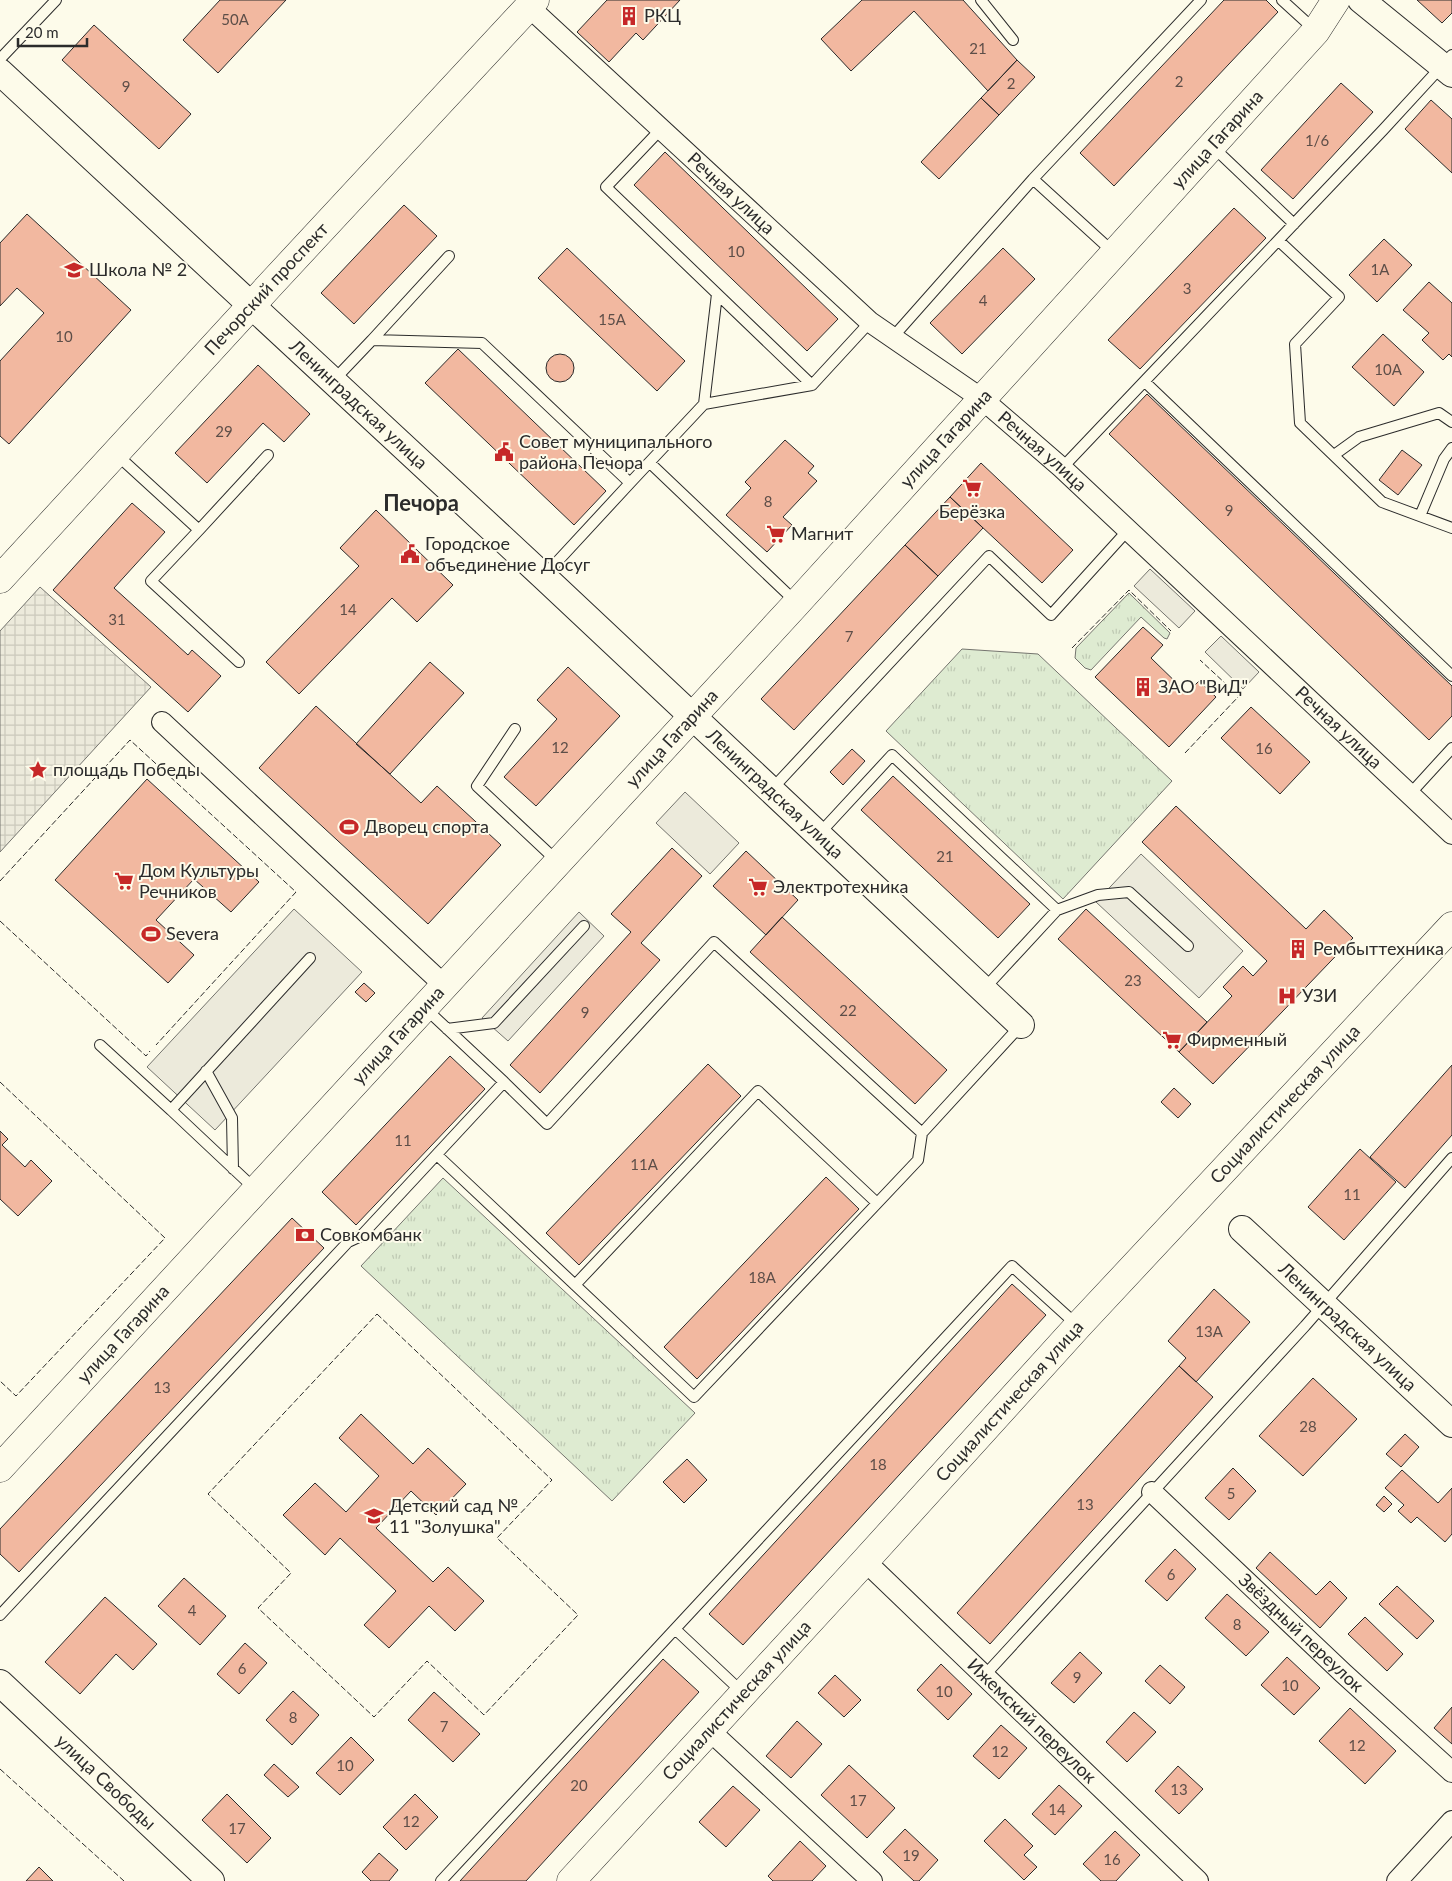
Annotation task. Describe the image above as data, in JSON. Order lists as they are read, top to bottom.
{
  "streets": {
    "main road": ["улица Гагарина", "Печорский проспект", "Социалистическая улица"],
    "street": [
      "Речная улица",
      "Ленинградская улица",
      "Звёздный переулок",
      "Ижемский переулок",
      "улица Свободы"
    ]
  },
  "crossings": [
    ["улица Гагарина", "Речная улица"],
    ["улица Гагарина", "Ленинградская улица"],
    ["Речная улица", "Печорский проспект"],
    ["Печорский проспект", "Ленинградская улица"],
    ["Социалистическая улица", "Ижемский переулок"]
  ],
  "districts": ["Печора"],
  "places": {
    "building": ["РКЦ", "ЗАО \"ВиД\"", "Рембыттехника"],
    "school or university": ["Школа № 2", "Детский сад № 11 \"Золушка\""],
    "public building": ["Совет муниципального района Печора", "Городское объединение Досуг"],
    "supermarket": [
      "Берёзка",
      "Магнит",
      "Дом Культуры Речников",
      "Электротехника",
      "Фирменный"
    ],
    "place": ["площадь Победы"],
    "sports": ["Дворец спорта", "Severa"],
    "hospital": ["УЗИ"],
    "bank": ["Совкомбанк"]
  },
  "house_numbers": [
    "50А",
    "21",
    "2",
    "2",
    "9",
    "1/6",
    "10",
    "1А",
    "3",
    "4",
    "15А",
    "10",
    "10А",
    "29",
    "8",
    "9",
    "14",
    "31",
    "7",
    "12",
    "16",
    "21",
    "23",
    "22",
    "9",
    "11",
    "11А",
    "11",
    "18А",
    "13А",
    "13",
    "28",
    "18",
    "5",
    "13",
    "6",
    "4",
    "8",
    "6",
    "9",
    "10",
    "10",
    "8",
    "7",
    "12",
    "12",
    "10",
    "20",
    "13",
    "17",
    "14",
    "12",
    "17",
    "19",
    "16"
  ],
  "scale_bar": "20 m"
}
